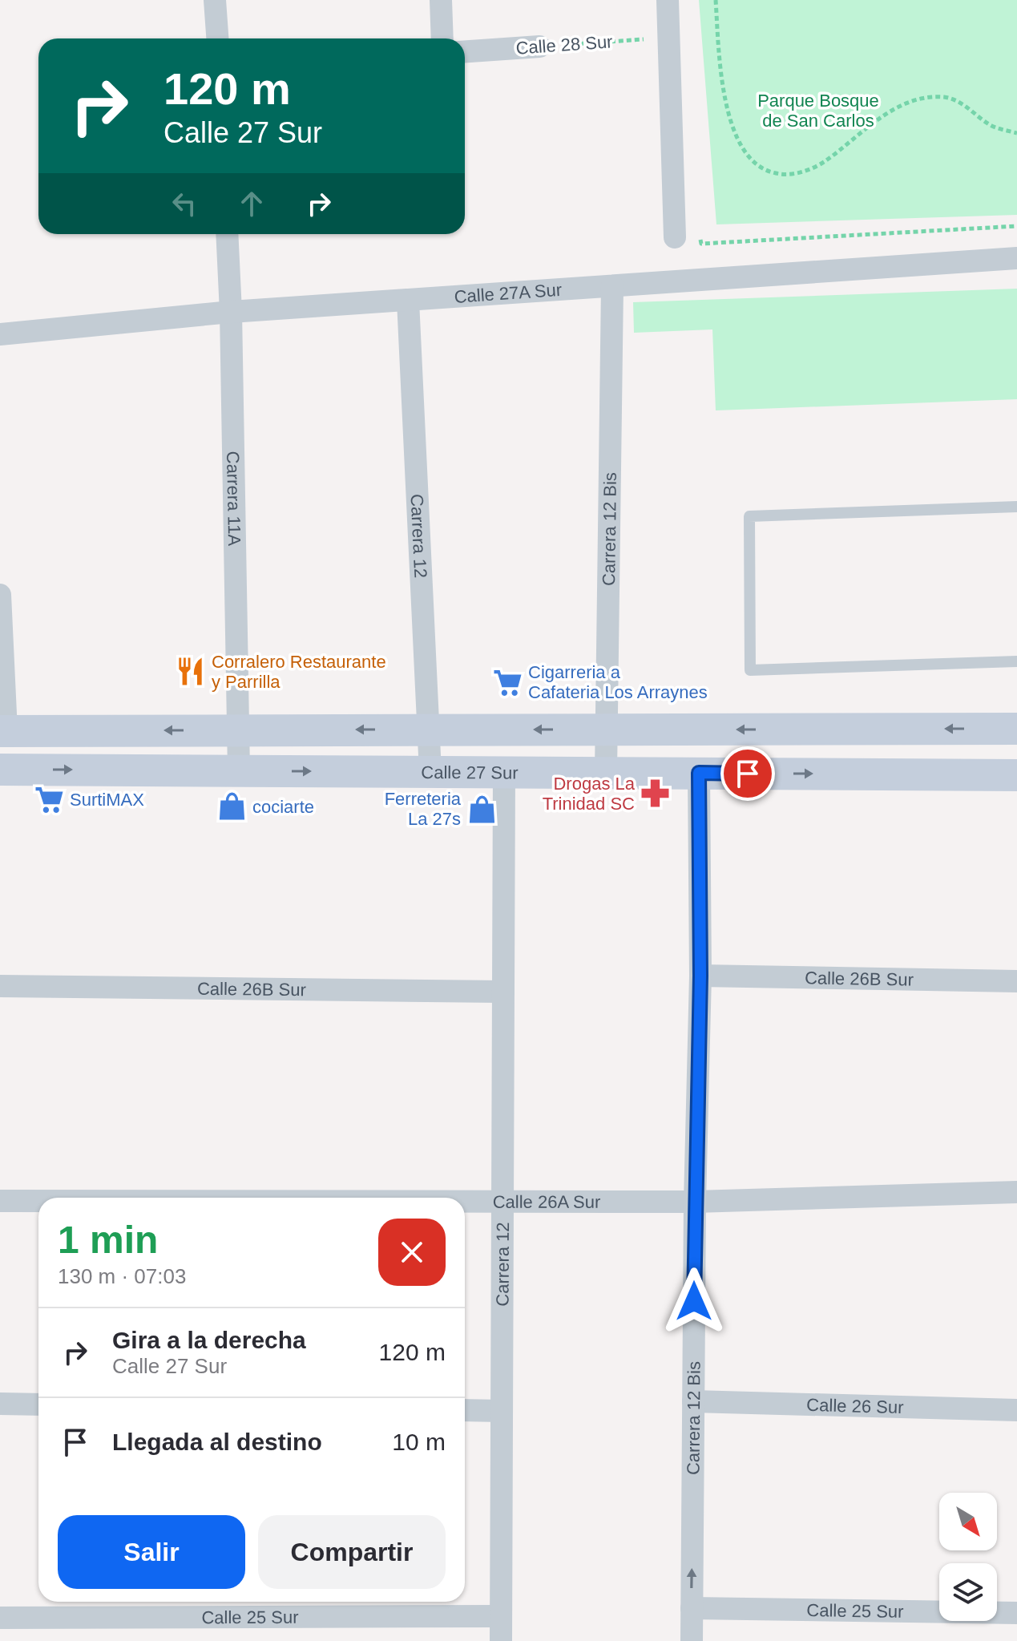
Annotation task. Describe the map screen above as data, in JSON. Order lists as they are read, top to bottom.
{
  "streets": {
    "main road": ["Calle 27 Sur"],
    "street": [
      "Calle 28 Sur",
      "Calle 27A Sur",
      "Carrera 11A",
      "Carrera 12 Bis",
      "Carrera 12",
      "Calle 26B Sur",
      "Calle 26A Sur",
      "Calle 26 Sur",
      "Calle 25 Sur"
    ]
  },
  "crossings": [
    ["Calle 27A Sur", "Carrera 11A"],
    ["Calle 27A Sur", "Carrera 12 Bis"],
    ["Calle 27A Sur", "Carrera 12"],
    ["Carrera 11A", "Calle 27 Sur"],
    ["Carrera 12 Bis", "Calle 27 Sur"],
    ["Carrera 12 Bis", "Calle 26B Sur"],
    ["Carrera 12 Bis", "Calle 26A Sur"],
    ["Carrera 12 Bis", "Calle 26 Sur"],
    ["Carrera 12 Bis", "Calle 25 Sur"],
    ["Carrera 12", "Calle 27 Sur"],
    ["Carrera 12", "Calle 26B Sur"],
    ["Carrera 12", "Calle 26A Sur"],
    ["Carrera 12", "Calle 25 Sur"]
  ],
  "parks": ["Parque Bosque de San Carlos"],
  "places": {
    "restaurant": ["Corralero Restaurante y Parrilla"],
    "supermarket": ["Cigarreria a Cafateria Los Arraynes", "SurtiMAX"],
    "pharmacy": ["Drogas La Trinidad SC"],
    "shop": ["cociarte", "Ferreteria La 27s"]
  },
  "north": "bottom right",
  "page": {
    "turn": ["120 m", "Calle 27 Sur"],
    "heading": ["1 min", "130 m · 07:03"],
    "list": [
      {
        "name": "Gira a la derecha",
        "note": "Calle 27 Sur",
        "value": "120 m"
      },
      {
        "name": "Llegada al destino",
        "value": "10 m"
      }
    ],
    "buttons": ["Salir", "Compartir"]
  }
}
